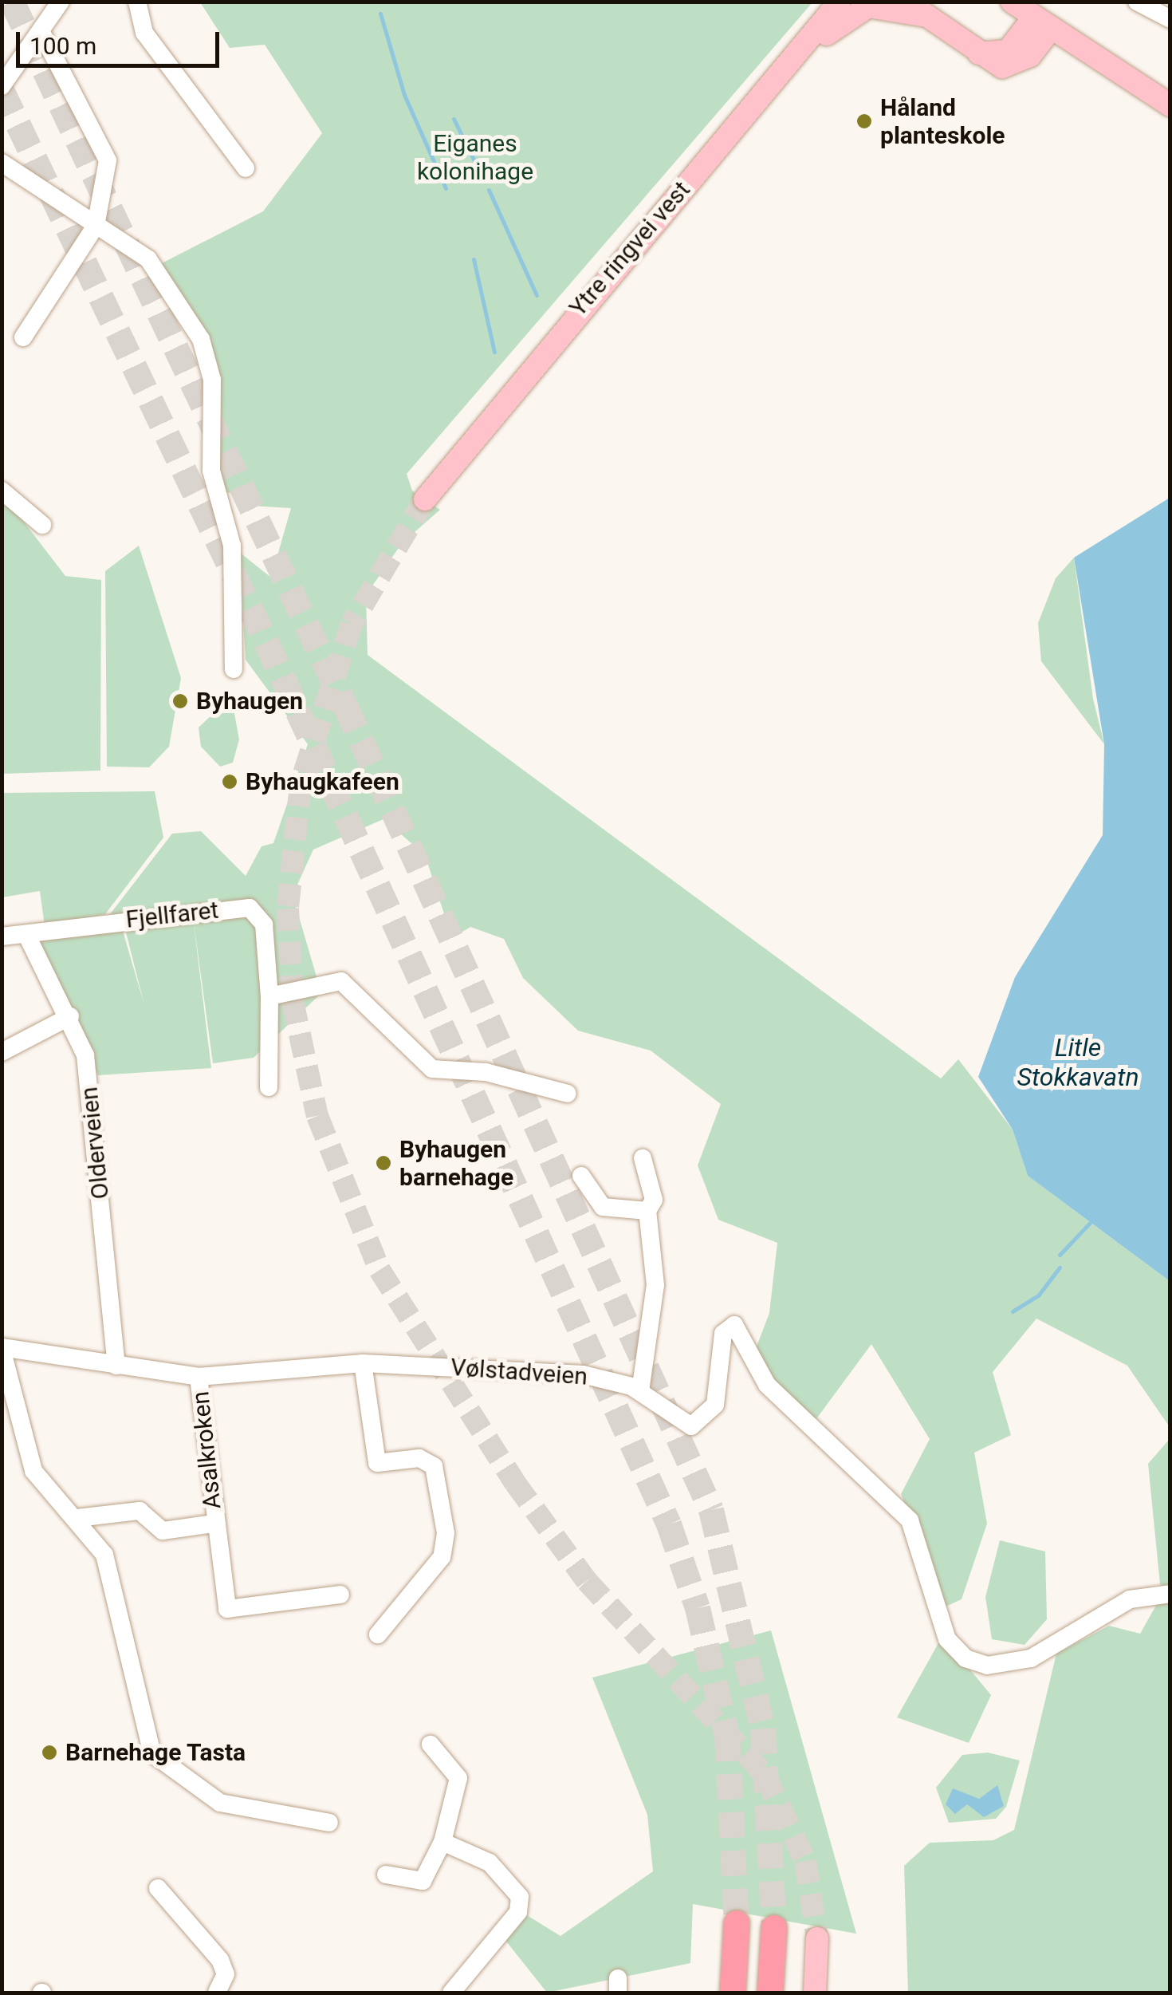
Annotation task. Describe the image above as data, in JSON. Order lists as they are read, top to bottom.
{
  "streets": {
    "main road": ["Ytre ringvei vest"],
    "street": [
      "Fjellfaret",
      "Olderveien",
      "Vølstadveien",
      "Asalkroken"
    ]
  },
  "crossings": [
    ["Fjellfaret", "Olderveien"],
    ["Olderveien", "Vølstadveien"],
    ["Vølstadveien", "Asalkroken"]
  ],
  "water": ["Litle Stokkavatn"],
  "parks": ["Eiganes kolonihage"],
  "places": [
    "Håland planteskole",
    "Byhaugen",
    "Byhaugkafeen",
    "Byhaugen barnehage",
    "Barnehage Tasta"
  ],
  "scale_bar": "100 m"
}
